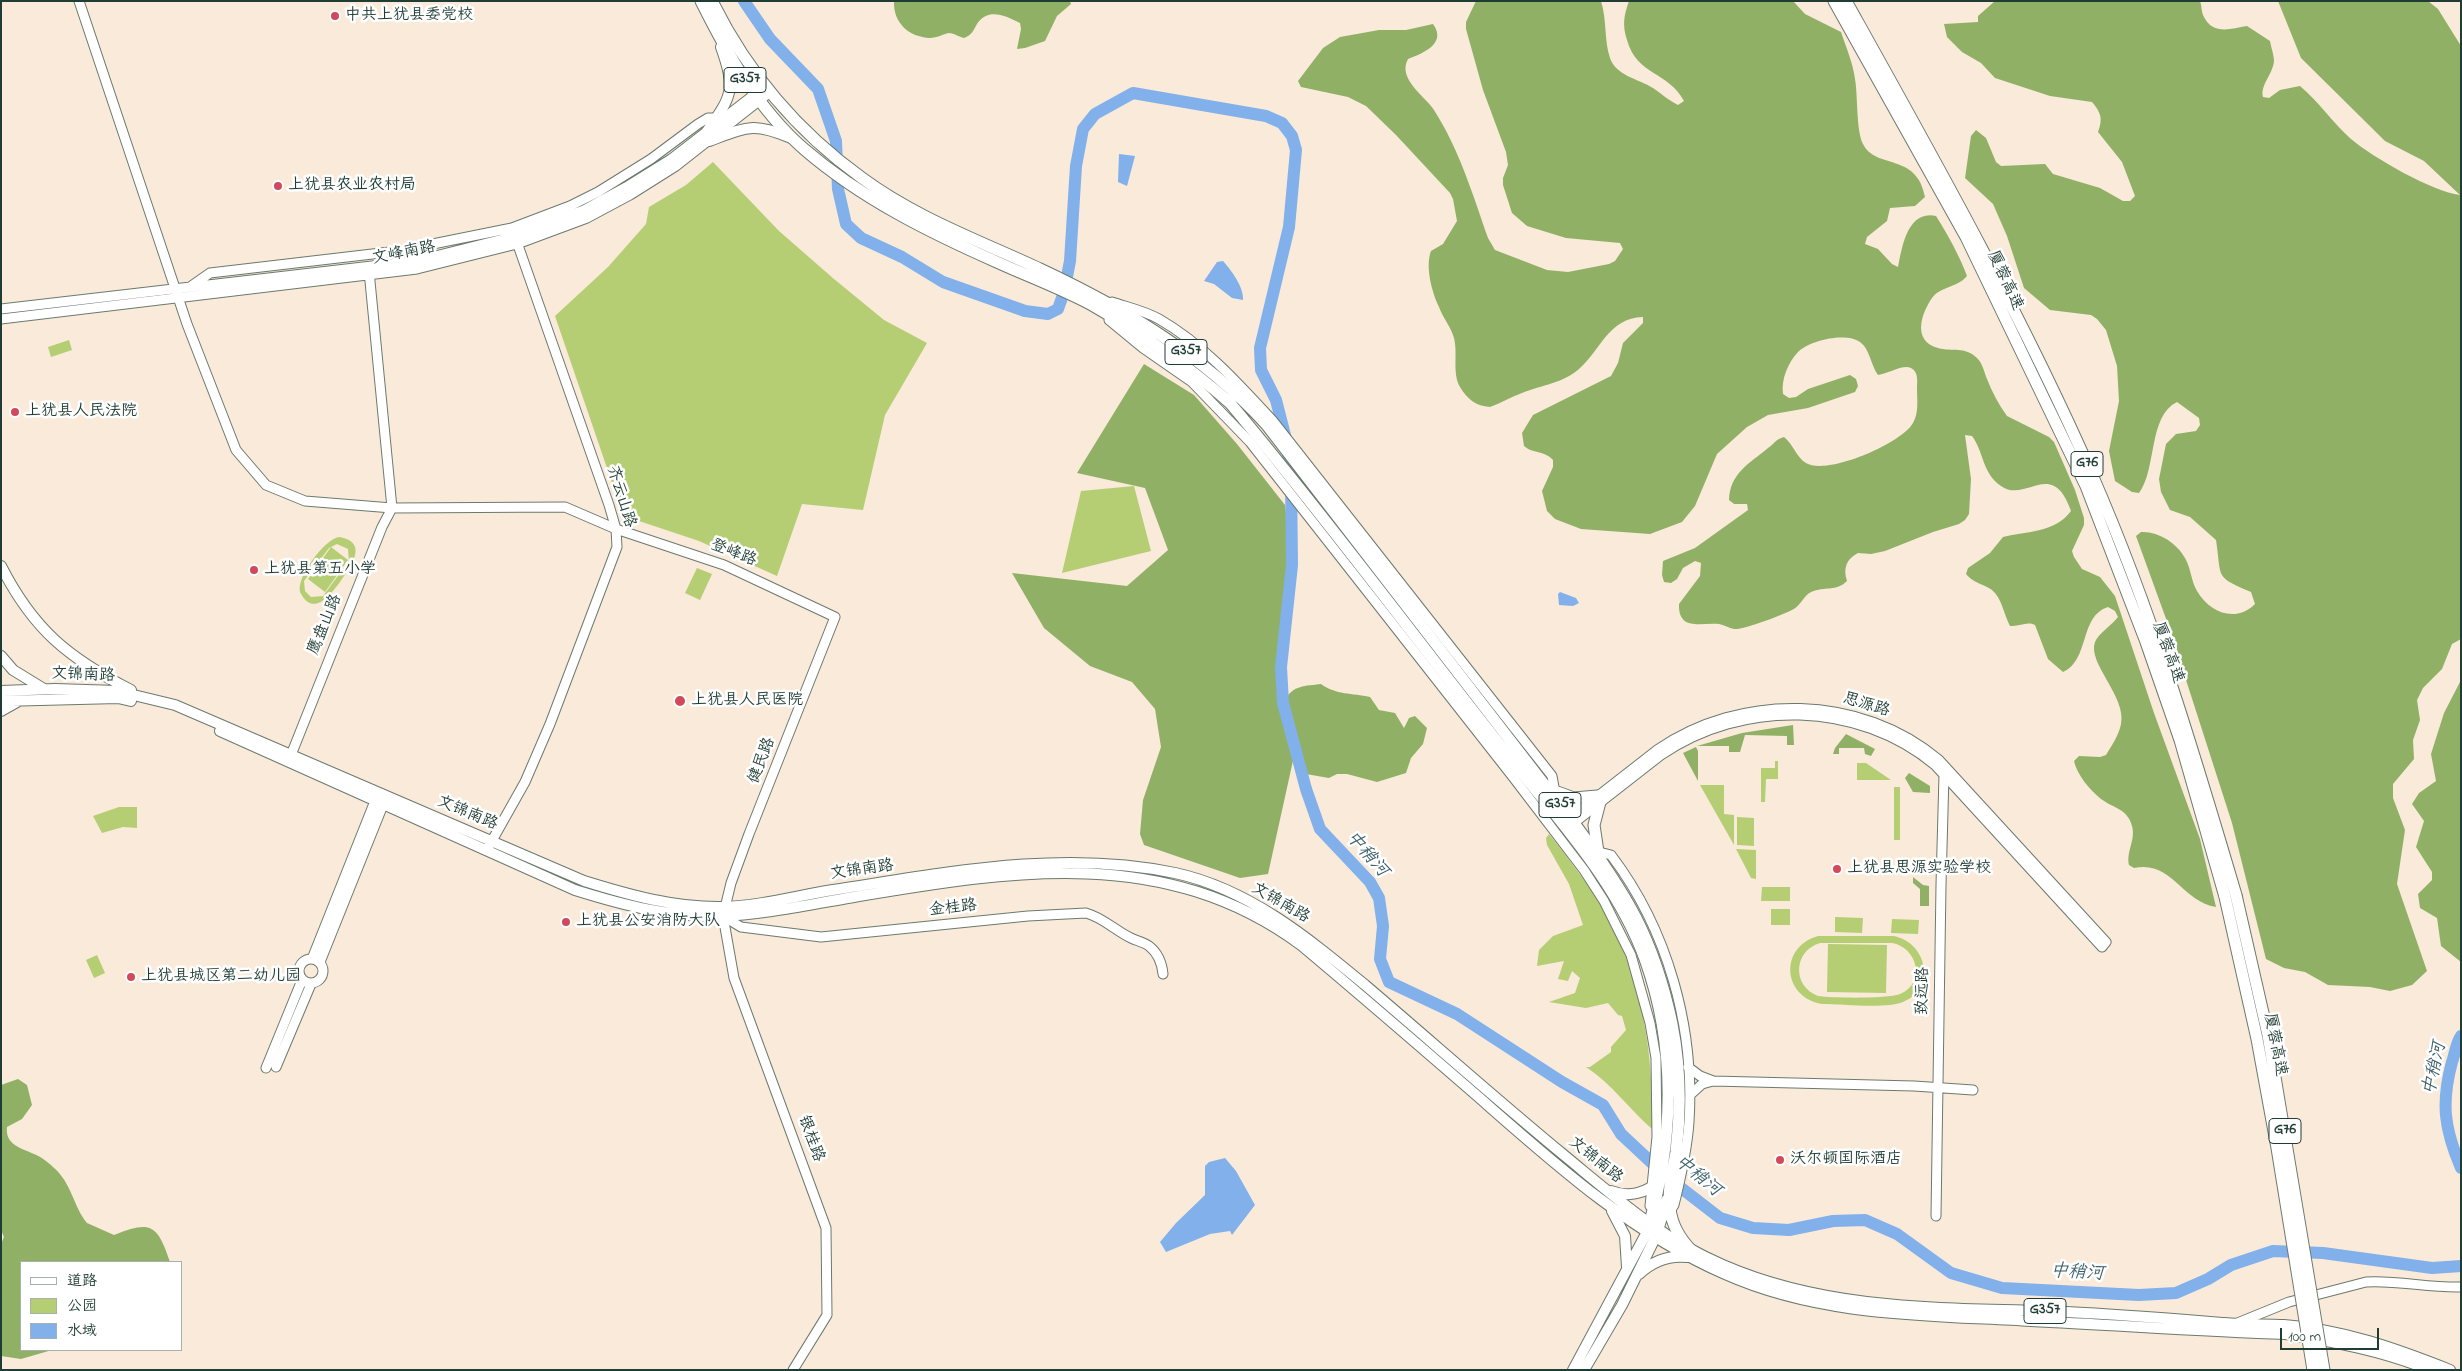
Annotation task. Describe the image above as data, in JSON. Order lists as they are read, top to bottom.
{
  "streets": {
    "highway": ["G357", "厦蓉高速", "G76"],
    "main road": ["文锦南路"],
    "street": [
      "文峰南路",
      "齐云山路",
      "登峰路",
      "鹰盘山路",
      "思源路",
      "健民路",
      "金桂路",
      "致远路",
      "银桂路"
    ]
  },
  "crossings": [
    ["G357", "文峰南路"],
    ["G357", "文锦南路"],
    ["G357", "思源路"],
    ["文峰南路", "齐云山路"],
    ["文峰南路", "登峰路"],
    ["齐云山路", "登峰路"],
    ["齐云山路", "文锦南路"],
    ["登峰路", "鹰盘山路"],
    ["登峰路", "健民路"],
    ["鹰盘山路", "文锦南路"],
    ["文锦南路", "健民路"],
    ["文锦南路", "金桂路"],
    ["文锦南路", "银桂路"],
    ["思源路", "致远路"],
    ["健民路", "金桂路"],
    ["健民路", "银桂路"],
    ["金桂路", "银桂路"]
  ],
  "water": ["中稍河"],
  "places": [
    "中共上犹县委党校",
    "上犹县农业农村局",
    "上犹县人民法院",
    "上犹县第五小学",
    "上犹县人民医院",
    "上犹县思源实验学校",
    "上犹县公安消防大队",
    "上犹县城区第二幼儿园",
    "沃尔顿国际酒店"
  ],
  "legend": ["道路", "公园", "水域"],
  "scale_bar": "100 m"
}
